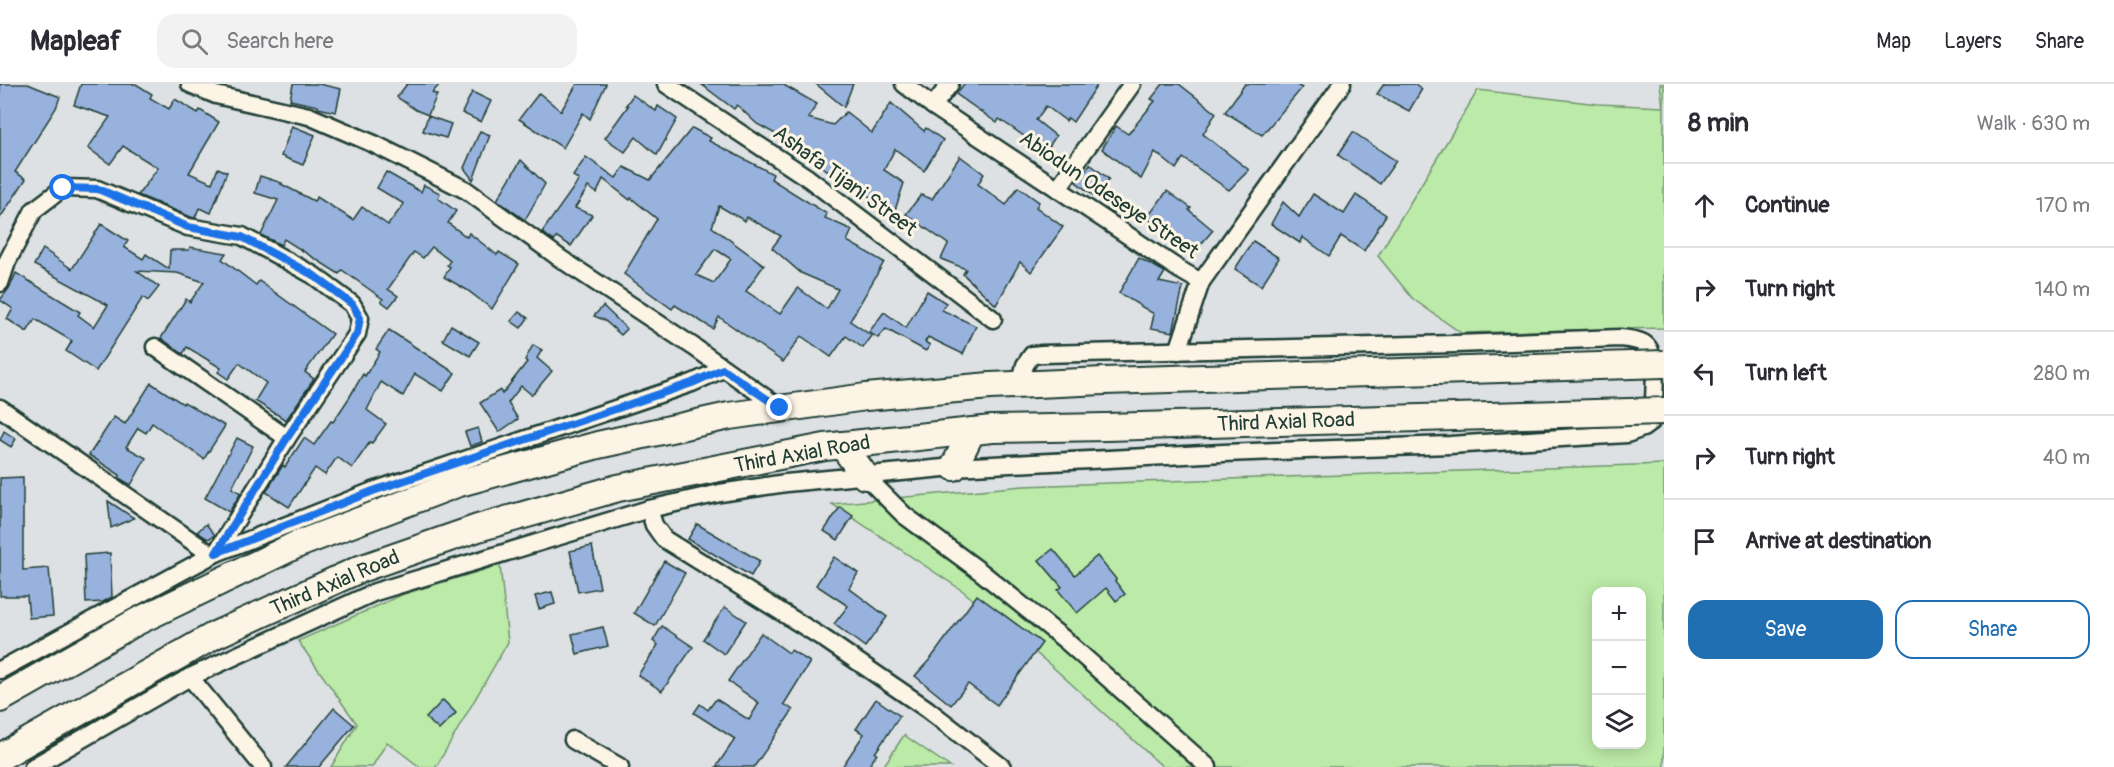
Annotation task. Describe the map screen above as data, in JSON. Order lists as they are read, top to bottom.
{
  "streets": {
    "highway": ["Third Axial Road"],
    "street": ["Ashafa Tijani Street", "Abiodun Odeseye Street"]
  },
  "page": {
    "header": "Mapleaf",
    "search": "Search here",
    "nav": ["Map", "Layers", "Share"],
    "heading": ["8 min", "Walk · 630 m"],
    "list": [
      ["Continue", "170 m"],
      ["Turn right", "140 m"],
      ["Turn left", "280 m"],
      ["Turn right", "40 m"],
      "Arrive at destination"
    ],
    "buttons": ["Save", "Share"],
    "map_buttons": ["+", "−"]
  }
}
